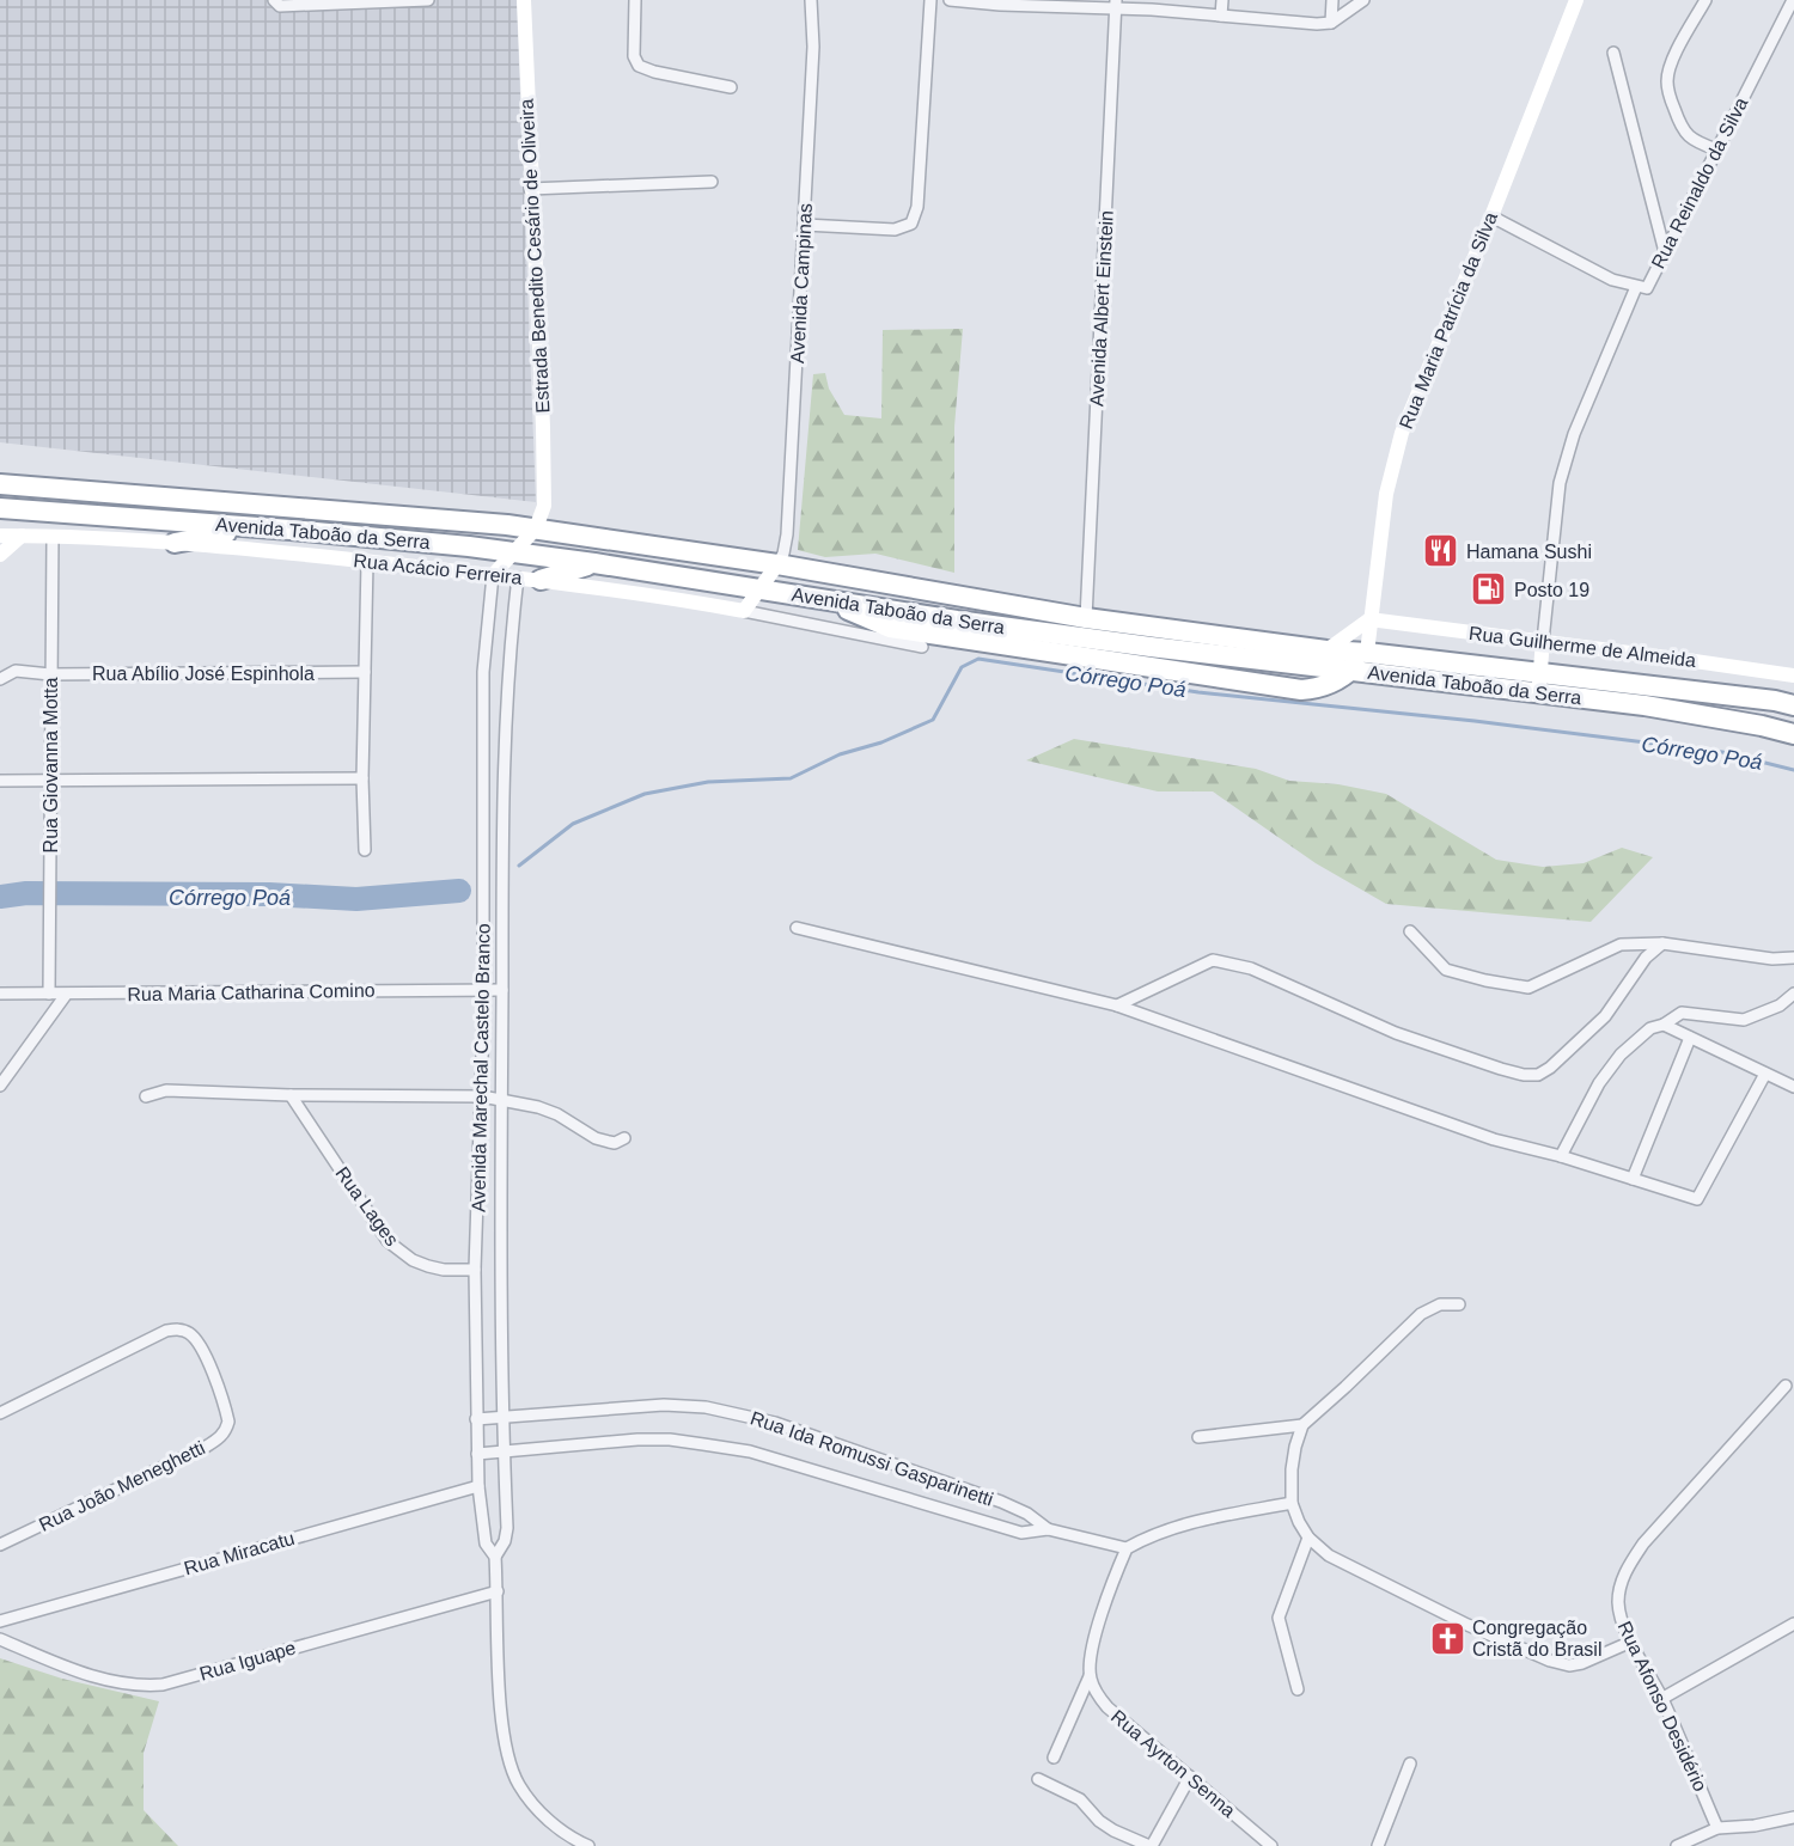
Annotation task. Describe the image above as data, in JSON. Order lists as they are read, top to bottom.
{
  "streets": {
    "highway": ["Avenida Taboão da Serra"],
    "main road": [
      "Estrada Benedito Cesário de Oliveira",
      "Rua Maria Patrícia da Silva",
      "Rua Acácio Ferreira",
      "Rua Guilherme de Almeida"
    ],
    "street": [
      "Rua Reinaldo da Silva",
      "Avenida Campinas",
      "Avenida Albert Einstein",
      "Rua Abílio José Espinhola",
      "Rua Giovanna Motta",
      "Rua Maria Catharina Comino",
      "Avenida Marechal Castelo Branco",
      "Rua Lages",
      "Rua Ida Romussi Gasparinetti",
      "Rua João Meneghetti",
      "Rua Miracatu",
      "Rua Iguape",
      "Rua Afonso Desidério",
      "Rua Ayrton Senna"
    ]
  },
  "crossings": [
    ["Rua Reinaldo da Silva", "Rua Maria Patrícia da Silva"],
    ["Estrada Benedito Cesário de Oliveira", "Avenida Taboão da Serra"],
    ["Avenida Campinas", "Avenida Taboão da Serra"],
    ["Avenida Albert Einstein", "Avenida Taboão da Serra"],
    ["Rua Maria Patrícia da Silva", "Avenida Taboão da Serra"],
    ["Rua Maria Patrícia da Silva", "Rua Guilherme de Almeida"],
    ["Rua Acácio Ferreira", "Rua Giovanna Motta"],
    ["Rua Acácio Ferreira", "Avenida Marechal Castelo Branco"],
    ["Rua Abílio José Espinhola", "Rua Giovanna Motta"],
    ["Rua Giovanna Motta", "Rua Maria Catharina Comino"],
    ["Rua Maria Catharina Comino", "Avenida Marechal Castelo Branco"],
    ["Avenida Marechal Castelo Branco", "Rua Lages"],
    ["Avenida Marechal Castelo Branco", "Rua Ida Romussi Gasparinetti"],
    ["Avenida Marechal Castelo Branco", "Rua Miracatu"],
    ["Avenida Marechal Castelo Branco", "Rua Iguape"]
  ],
  "water": ["Córrego Poá"],
  "places": {
    "restaurant": ["Hamana Sushi"],
    "fuel station": ["Posto 19"],
    "church": ["Congregação Cristã do Brasil"]
  }
}
